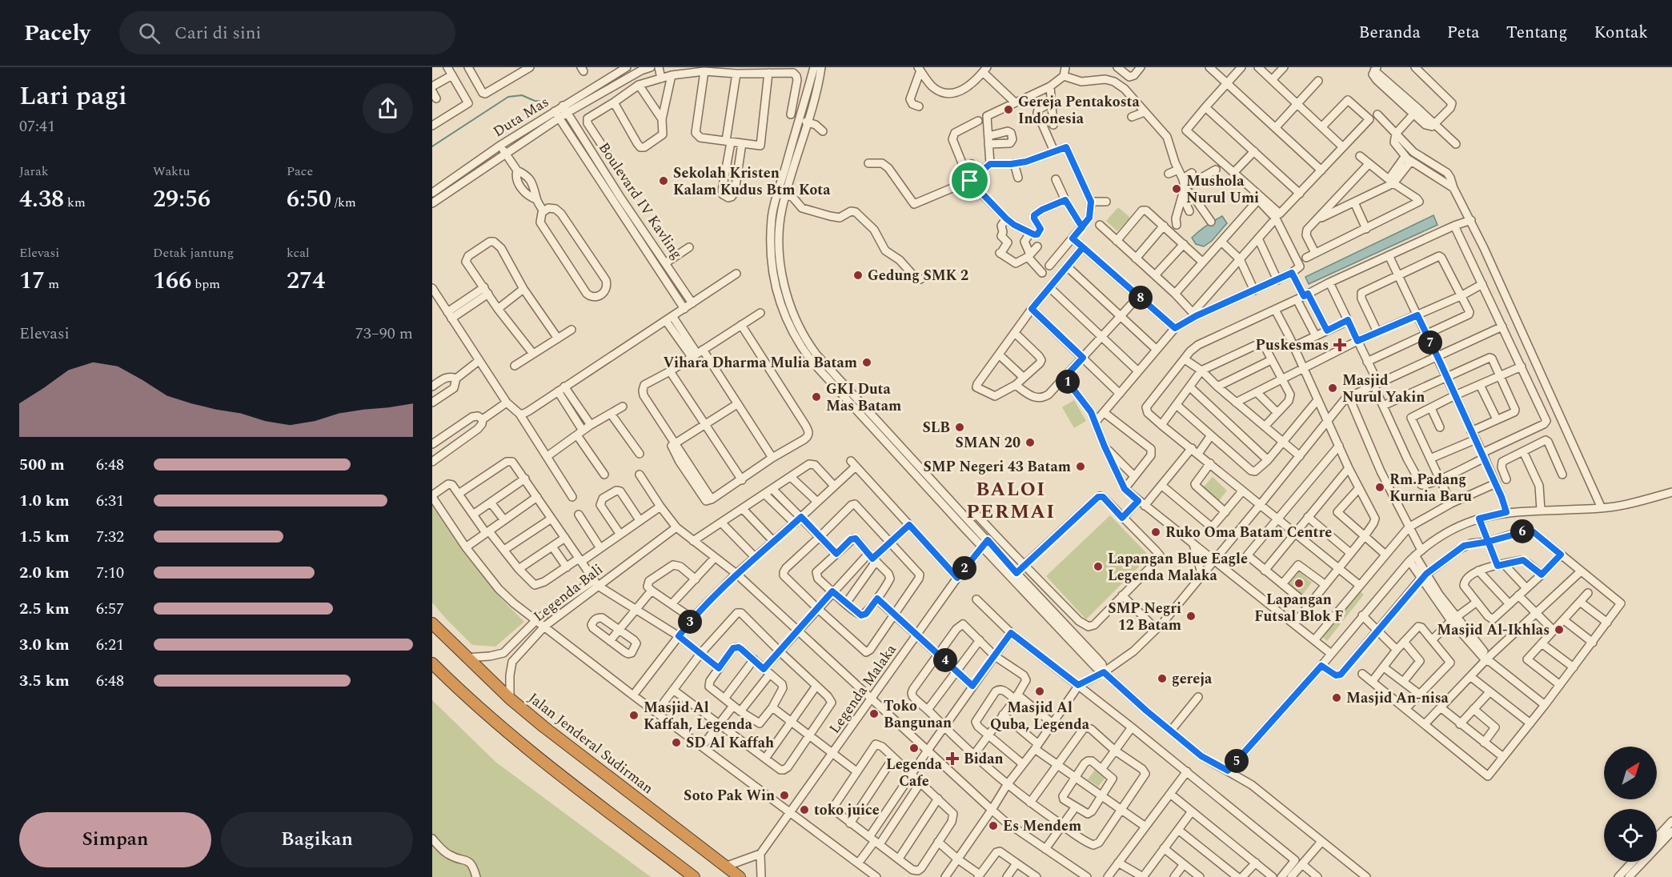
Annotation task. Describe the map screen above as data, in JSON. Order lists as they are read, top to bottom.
{
  "streets": {
    "highway": ["Jalan Jenderal Sudirman"],
    "street": [
      "Duta Mas",
      "Boulevard IV Kavling",
      "Legenda Bali",
      "Legenda Malaka"
    ]
  },
  "crossings": [
    ["Duta Mas", "Boulevard IV Kavling"]
  ],
  "districts": ["BALOI PERMAI"],
  "places": {
    "other": [
      "Gereja Pentakosta Indonesia",
      "Sekolah Kristen Kalam Kudus Btm Kota",
      "Mushola Nurul Umi",
      "Gedung SMK 2",
      "Vihara Dharma Mulia Batam",
      "Masjid Nurul Yakin",
      "GKI Duta Mas Batam",
      "SLB",
      "SMAN 20",
      "SMP Negeri 43 Batam",
      "Rm.Padang Kurnia Baru",
      "Ruko Oma Batam Centre",
      "Lapangan Blue Eagle Legenda Malaka",
      "Lapangan Futsal Blok F",
      "SMP Negri 12 Batam",
      "Masjid Al-Ikhlas",
      "gereja",
      "Masjid Al Quba, Legenda",
      "Masjid An-nisa",
      "Toko Bangunan",
      "Masjid Al Kaffah, Legenda",
      "SD Al Kaffah",
      "Legenda Cafe",
      "Soto Pak Win",
      "toko juice",
      "Es Mendem"
    ],
    "health": ["Puskesmas", "Bidan"]
  },
  "north": "top right",
  "page": {
    "header": "Pacely",
    "search": "Cari di sini",
    "nav": [
      "Beranda",
      "Peta",
      "Tentang",
      "Kontak"
    ],
    "heading": ["Lari pagi", "07:41"],
    "stats": [
      ["Jarak", "4.38 km"],
      ["Waktu", "29:56"],
      ["Pace", "6:50 /km"],
      ["Elevasi", "17 m"],
      ["Detak jantung", "166 bpm"],
      ["kcal", "274"]
    ],
    "pins": [
      "8",
      "7",
      "1",
      "6",
      "2",
      "3",
      "4",
      "5"
    ],
    "chart": ["Elevasi", "73–90 m"],
    "list": [
      {
        "name": "500 m",
        "note": "6:48"
      },
      {
        "name": "1.0 km",
        "note": "6:31"
      },
      {
        "name": "1.5 km",
        "note": "7:32"
      },
      {
        "name": "2.0 km",
        "note": "7:10"
      },
      {
        "name": "2.5 km",
        "note": "6:57"
      },
      {
        "name": "3.0 km",
        "note": "6:21"
      },
      {
        "name": "3.5 km",
        "note": "6:48"
      }
    ],
    "buttons": ["Simpan", "Bagikan"]
  }
}
